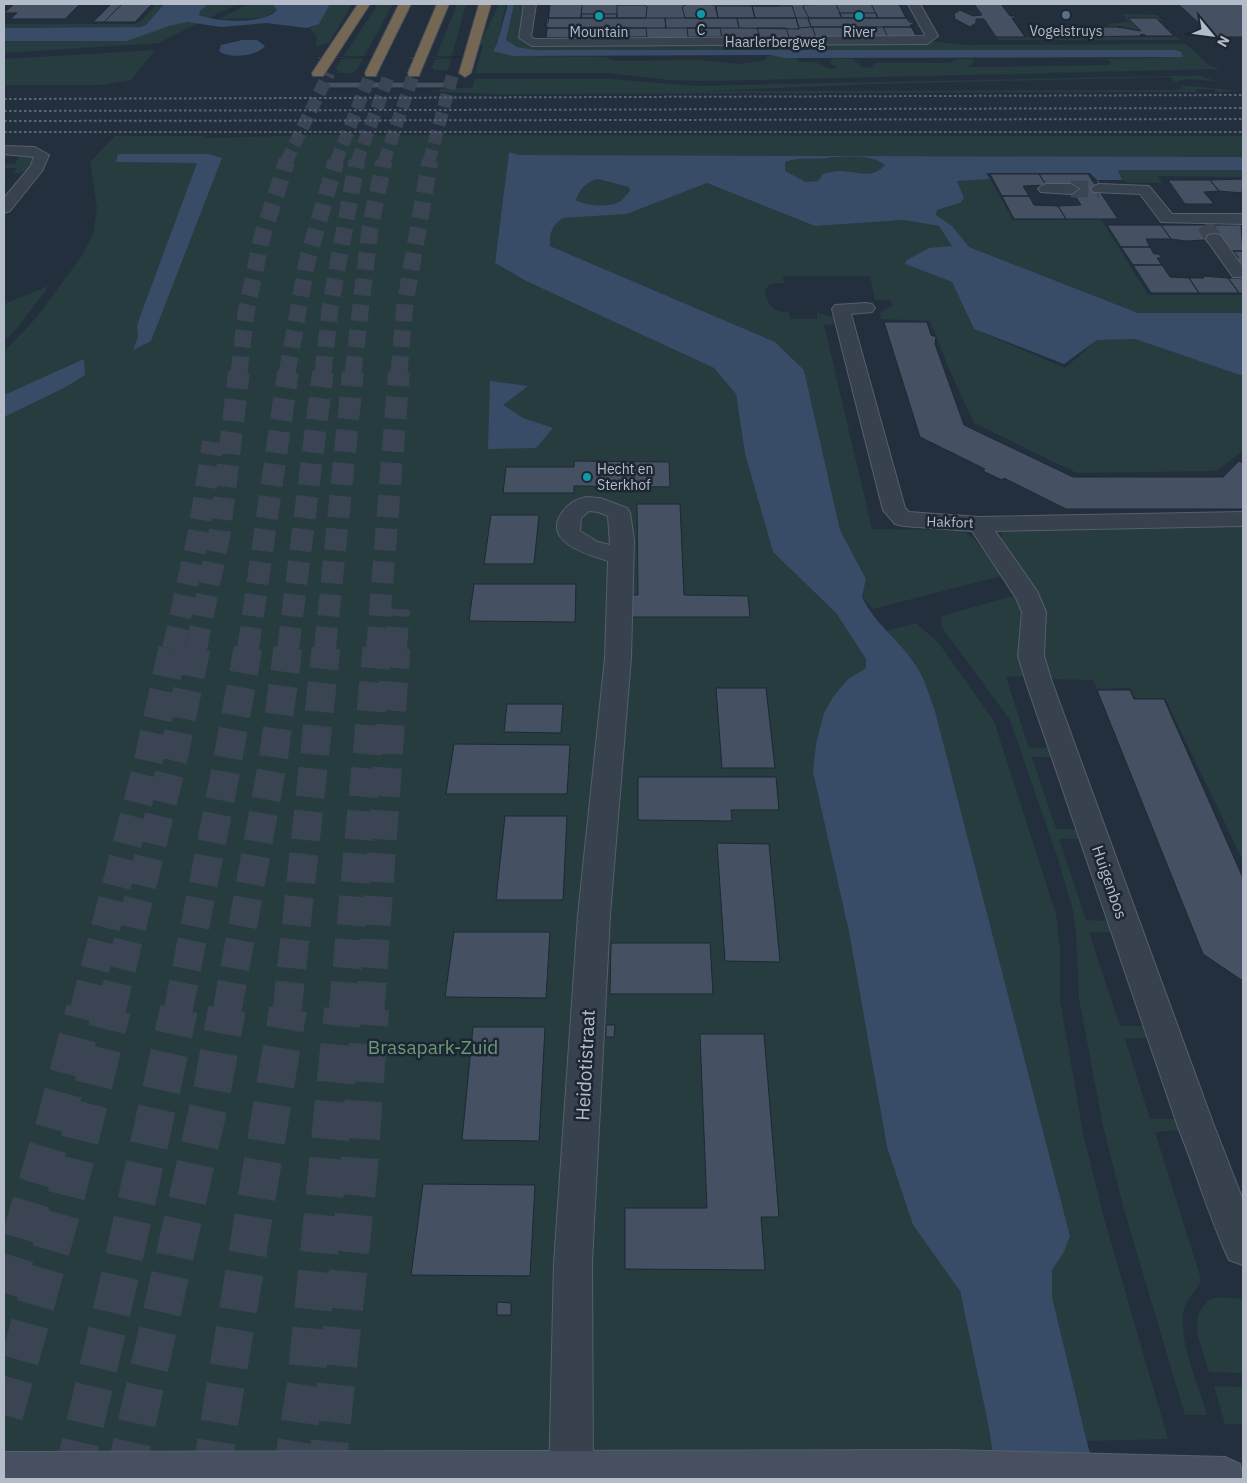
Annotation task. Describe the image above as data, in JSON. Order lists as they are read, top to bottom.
{
  "streets": {
    "street": [
      "Haarlerbergweg",
      "Hakfort",
      "Huigenbos",
      "Heidotistraat"
    ]
  },
  "crossings": [
    ["Hakfort", "Huigenbos"]
  ],
  "parks": ["Brasapark-Zuid"],
  "places": [
    "C",
    "Vogelstruys",
    "Mountain",
    "River",
    "Hecht en Sterkhof"
  ],
  "north": "bottom right"
}
